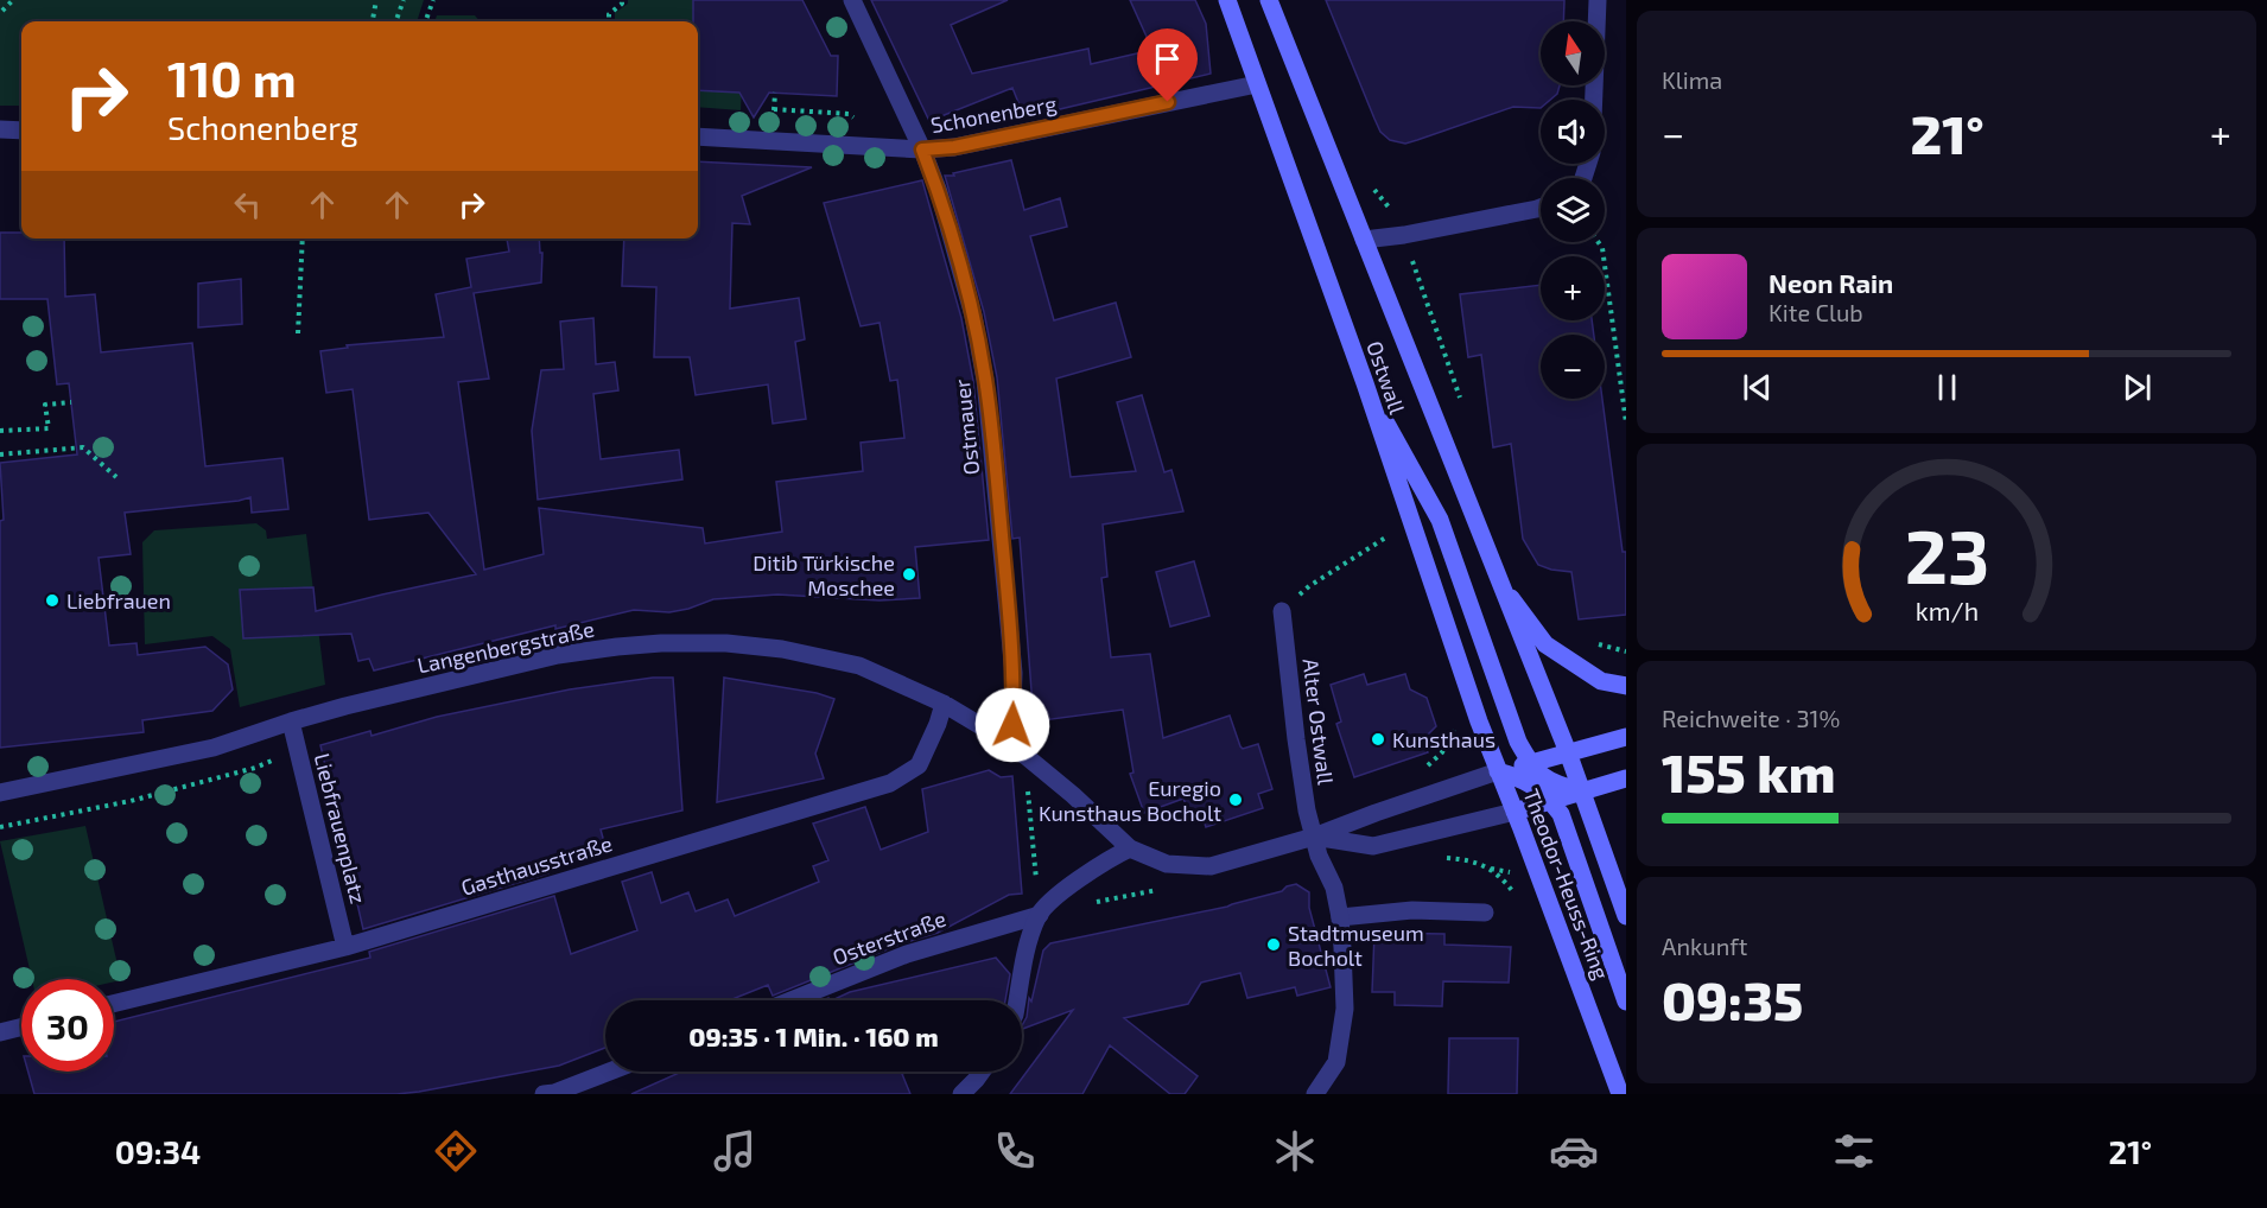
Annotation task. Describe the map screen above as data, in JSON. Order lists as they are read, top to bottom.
{
  "streets": {
    "main road": ["Ostwall", "Theodor-Heuss-Ring"],
    "street": [
      "Schonenberg",
      "Ostmauer",
      "Langenbergstraße",
      "Alter Ostwall",
      "Liebfrauenplatz",
      "Gasthausstraße",
      "Osterstraße"
    ]
  },
  "crossings": [
    ["Schonenberg", "Ostwall"],
    ["Schonenberg", "Ostmauer"],
    ["Ostwall", "Theodor-Heuss-Ring"],
    ["Ostmauer", "Langenbergstraße"],
    ["Langenbergstraße", "Liebfrauenplatz"],
    ["Langenbergstraße", "Gasthausstraße"],
    ["Liebfrauenplatz", "Gasthausstraße"]
  ],
  "places": [
    "Ditib Türkische Moschee",
    "Liebfrauen",
    "Kunsthaus",
    "Euregio Kunsthaus Bocholt",
    "Stadtmuseum Bocholt"
  ],
  "north": "top",
  "page": {
    "tile": [
      "Klima",
      ["Reichweite · 31%", "155 km"],
      ["Ankunft", "09:35"]
    ],
    "map_buttons": ["+", "−"],
    "turn": ["110 m", "Schonenberg"],
    "heat": ["−", "21°", "+"],
    "song": ["Neon Rain", "Kite Club"],
    "limit": "30",
    "trip": "09:35 · 1 Min. · 160 m",
    "tabs": ["09:34", "21°"],
    "gauge": ["23", "km/h"]
  }
}
